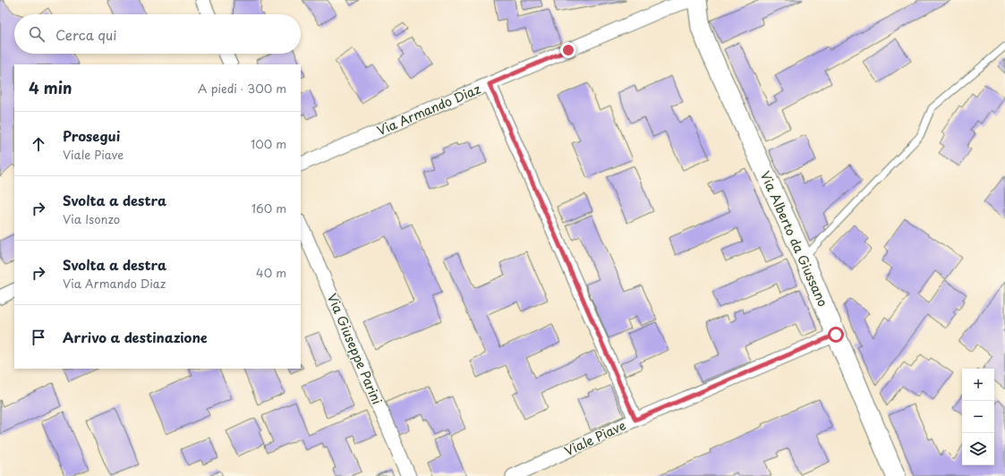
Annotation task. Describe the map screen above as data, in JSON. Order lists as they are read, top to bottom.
{
  "streets": {
    "street": [
      "Via Armando Diaz",
      "Via Alberto da Giussano",
      "Via Giuseppe Parini",
      "Viale Piave"
    ]
  },
  "crossings": [
    ["Via Armando Diaz", "Via Alberto da Giussano"],
    ["Via Alberto da Giussano", "Viale Piave"]
  ],
  "page": {
    "search": "Cerca qui",
    "heading": ["4 min", "A piedi · 300 m"],
    "list": [
      ["Prosegui", "Viale Piave", "100 m"],
      ["Svolta a destra", "Via Isonzo", "160 m"],
      ["Svolta a destra", "Via Armando Diaz", "40 m"],
      "Arrivo a destinazione"
    ],
    "map_buttons": ["+", "−"]
  }
}
